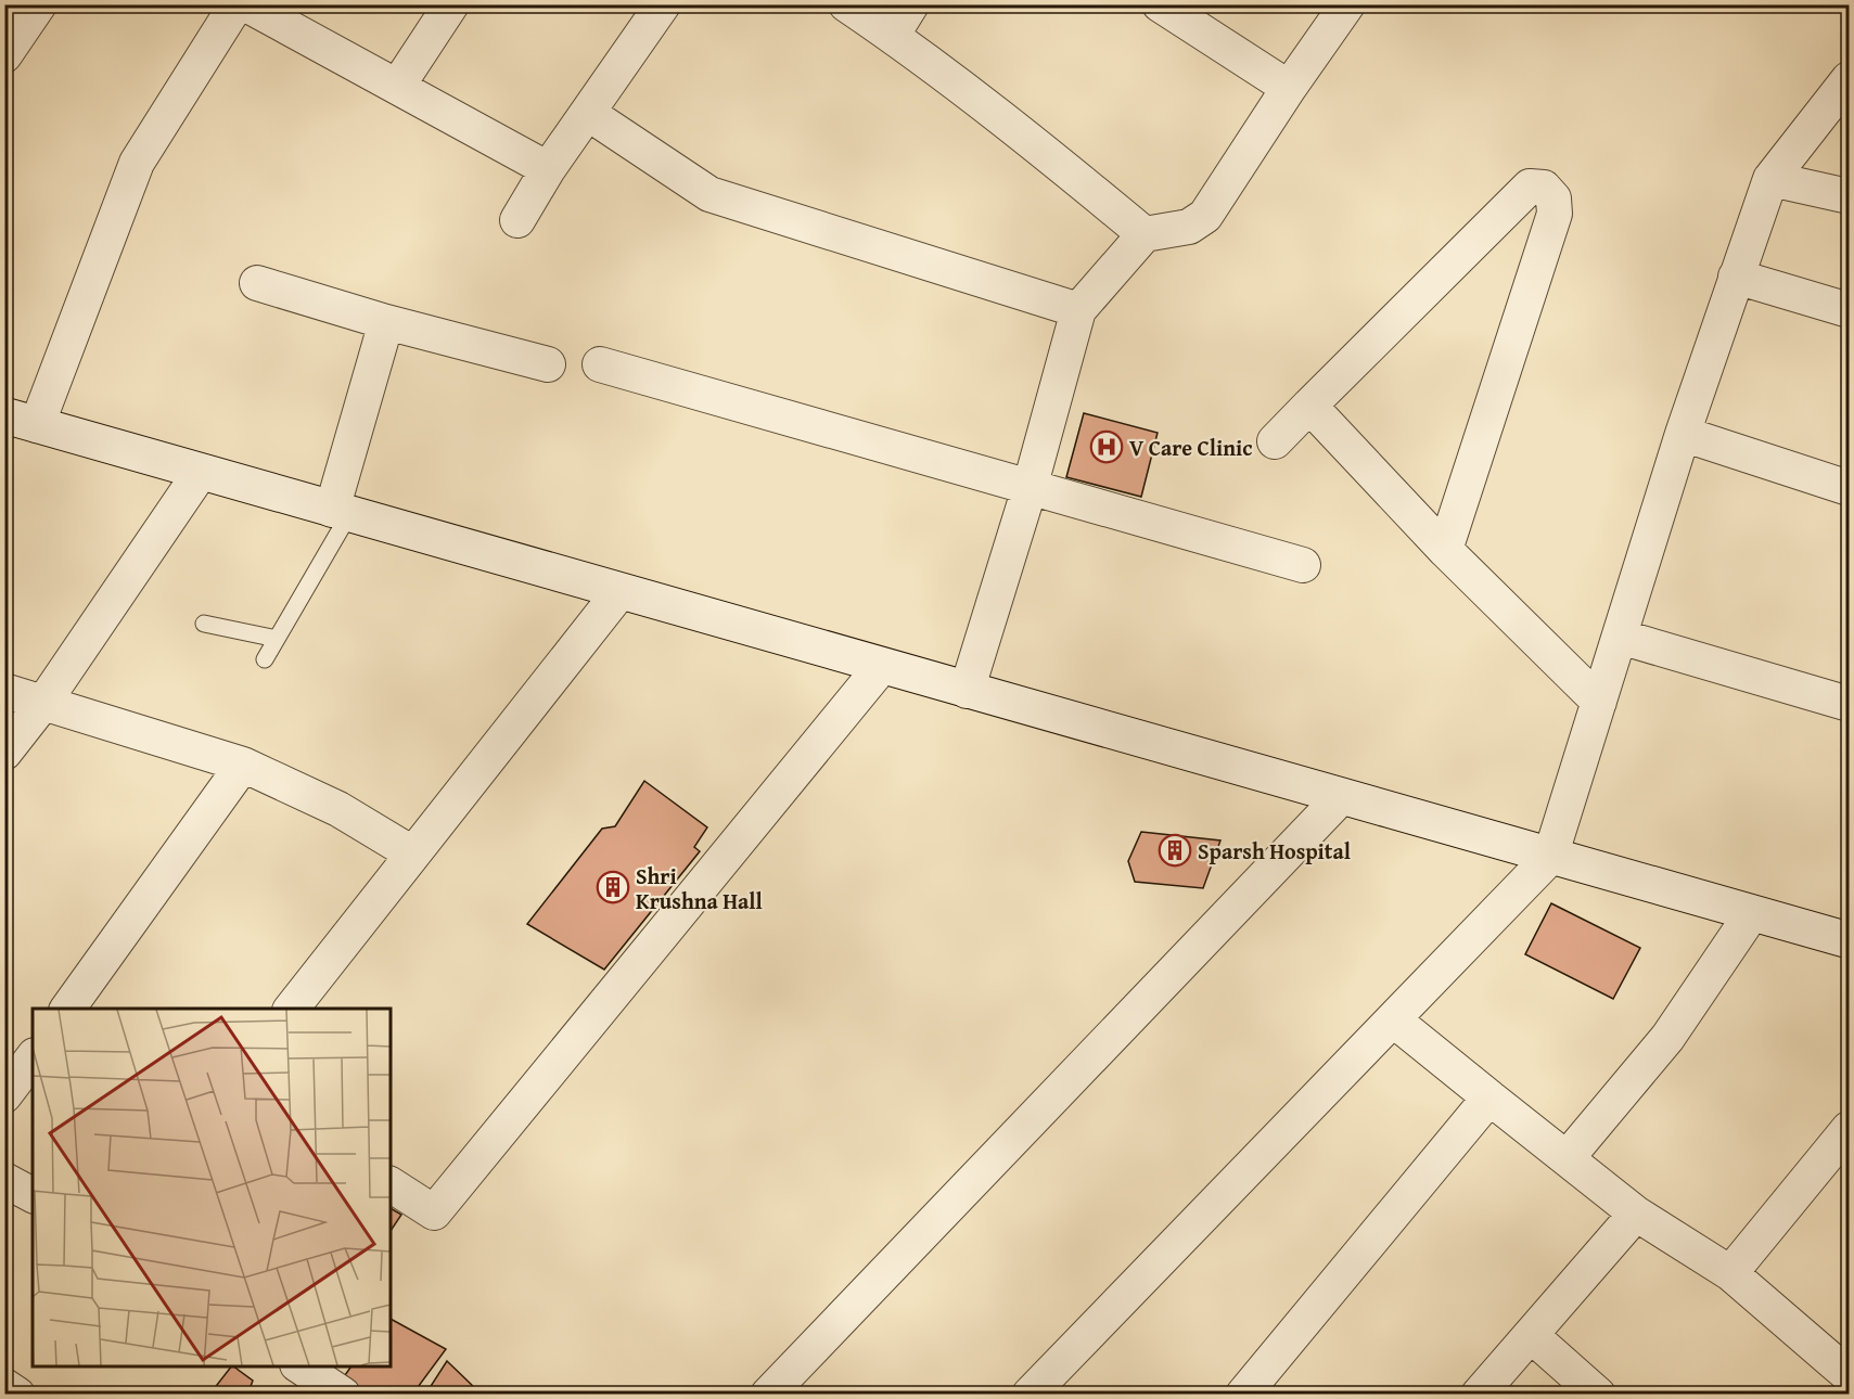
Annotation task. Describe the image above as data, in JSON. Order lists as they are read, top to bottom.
{
  "places": {
    "hospital": ["V Care Clinic"],
    "building": ["Sparsh Hospital", "Shri Krushna Hall"]
  }
}
